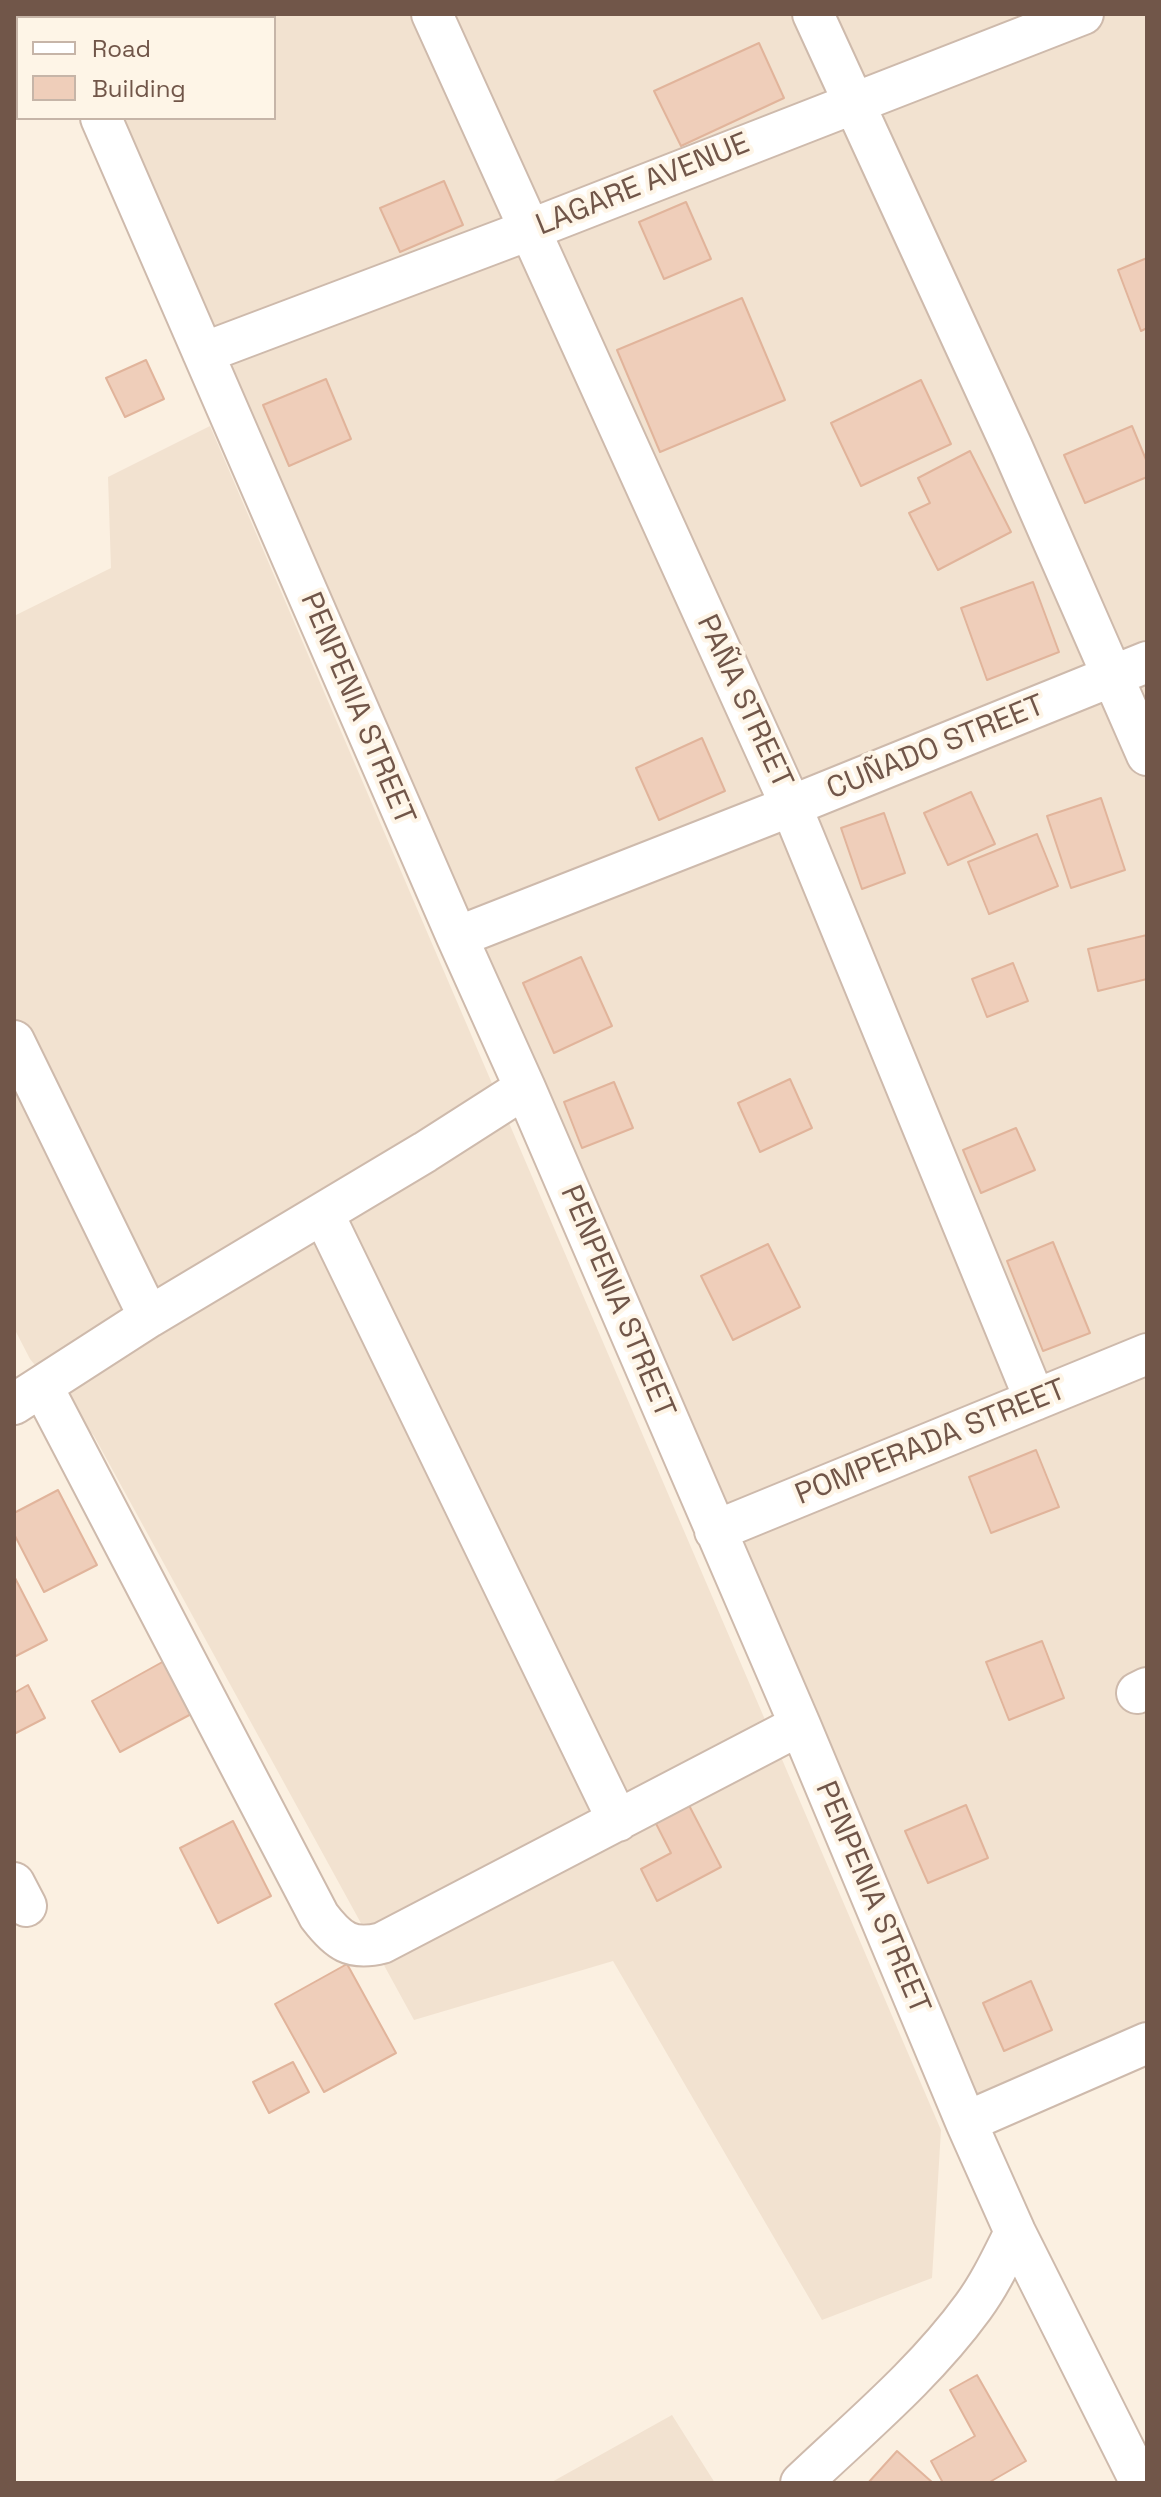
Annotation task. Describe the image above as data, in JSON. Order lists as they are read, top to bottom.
{
  "streets": {
    "street": [
      "LAGARE AVENUE",
      "PAÑA STREET",
      "PENPENIA STREET",
      "CUÑADO STREET",
      "POMPERADA STREET"
    ]
  },
  "crossings": [
    ["LAGARE AVENUE", "PAÑA STREET"],
    ["LAGARE AVENUE", "PENPENIA STREET"],
    ["PAÑA STREET", "CUÑADO STREET"],
    ["PAÑA STREET", "POMPERADA STREET"],
    ["PENPENIA STREET", "CUÑADO STREET"],
    ["PENPENIA STREET", "POMPERADA STREET"]
  ],
  "legend": ["Road", "Building"]
}
